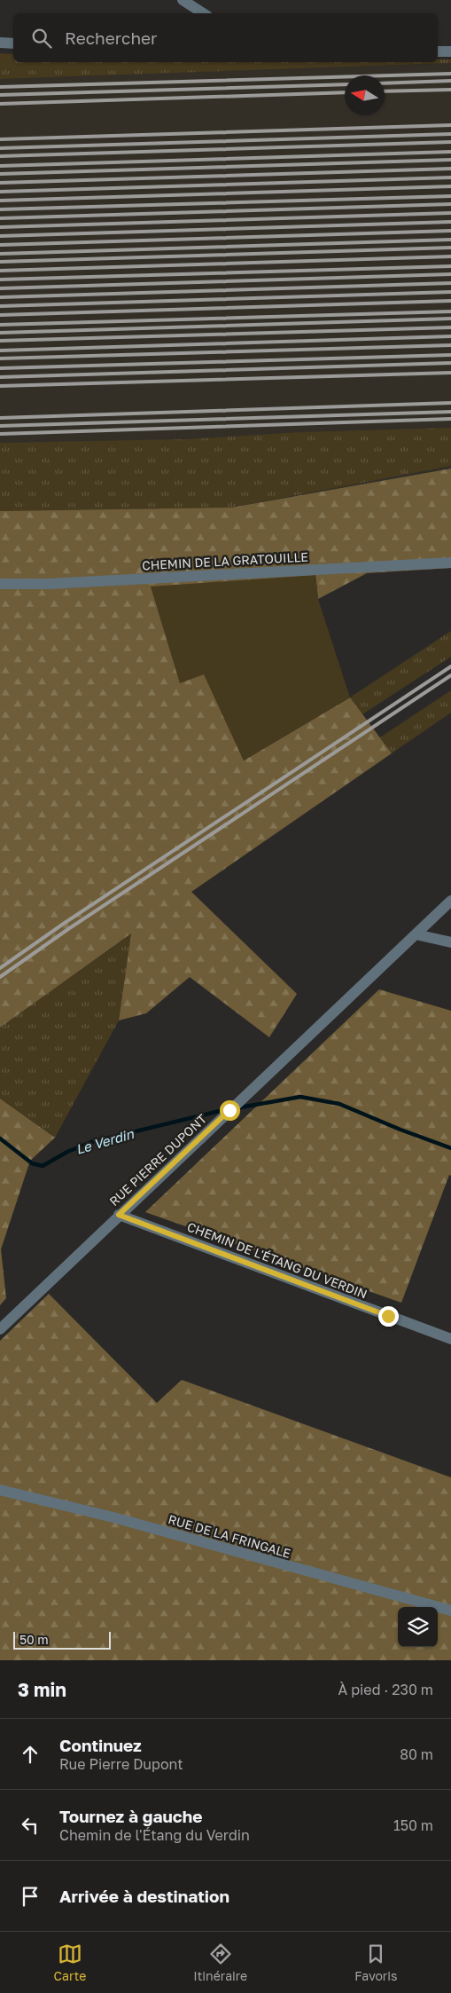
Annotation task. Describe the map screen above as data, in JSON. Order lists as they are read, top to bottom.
{
  "streets": {
    "street": [
      "CHEMIN DE LA GRATOUILLE",
      "RUE PIERRE DUPONT",
      "CHEMIN DE L'ÉTANG DU VERDIN",
      "RUE DE LA FRINGALE"
    ]
  },
  "crossings": [
    ["RUE PIERRE DUPONT", "CHEMIN DE L'ÉTANG DU VERDIN"]
  ],
  "water": ["Le Verdin"],
  "scale_bar": "50 m",
  "north": "left",
  "page": {
    "search": "Rechercher",
    "scale": "50 m",
    "heading": ["3 min", "À pied · 230 m"],
    "list": [
      ["Continuez", "Rue Pierre Dupont", "80 m"],
      ["Tournez à gauche", "Chemin de l'Étang du Verdin", "150 m"],
      "Arrivée à destination"
    ],
    "nav": ["Carte", "Itinéraire", "Favoris"]
  }
}
